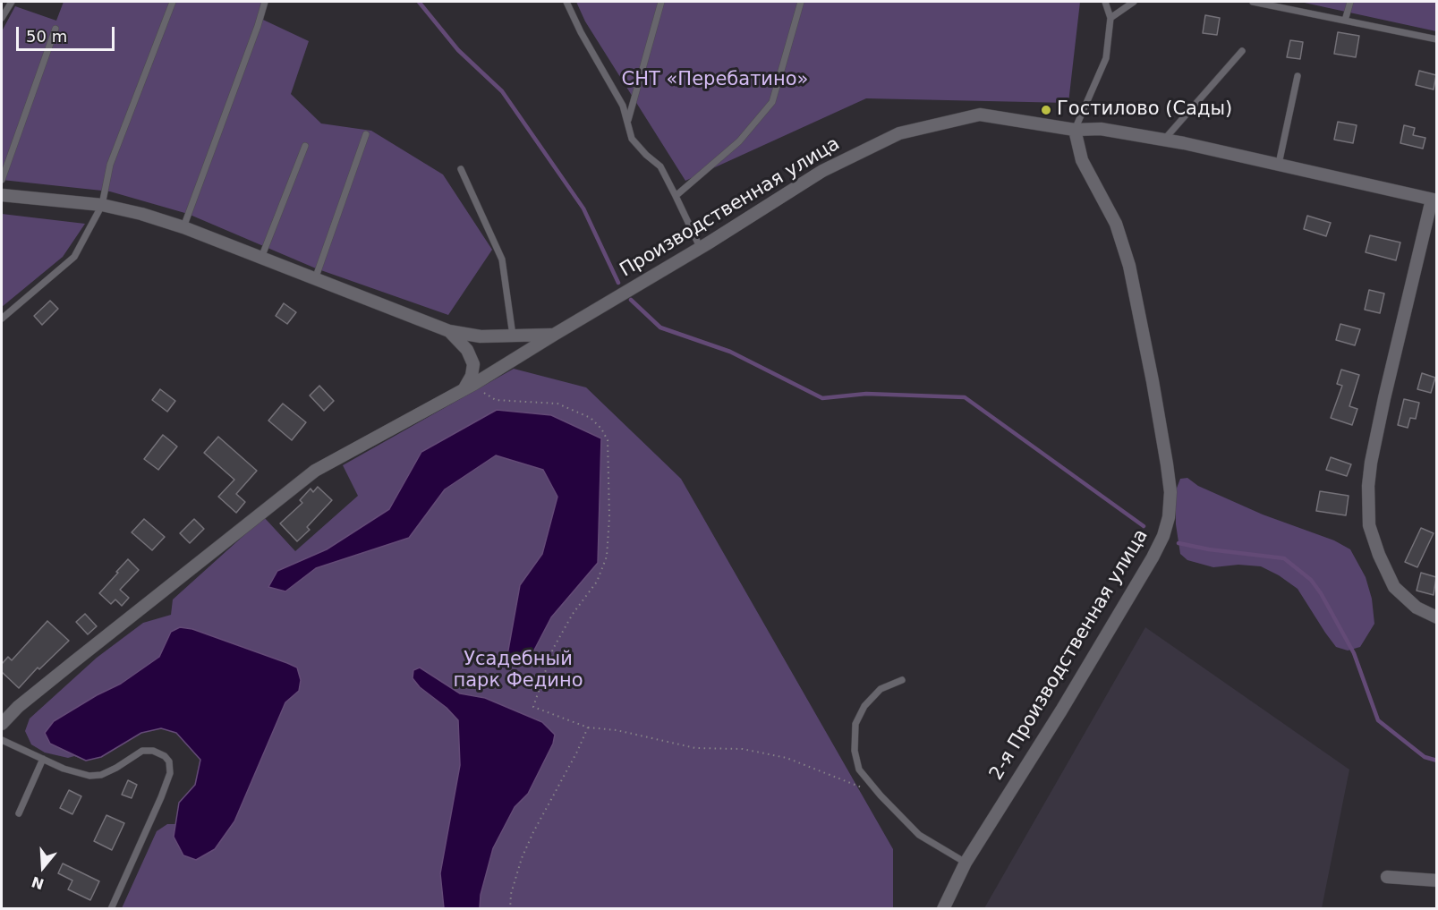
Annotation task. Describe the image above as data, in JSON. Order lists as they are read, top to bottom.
{
  "streets": {
    "street": ["Производственная улица", "2-я Производственная улица"]
  },
  "crossings": [
    ["Производственная улица", "2-я Производственная улица"]
  ],
  "parks": ["СНТ «Перебатино»", "Усадебный парк Федино"],
  "places": ["Гостилово (Сады)"],
  "scale_bar": "50 m",
  "north": "bottom"
}
